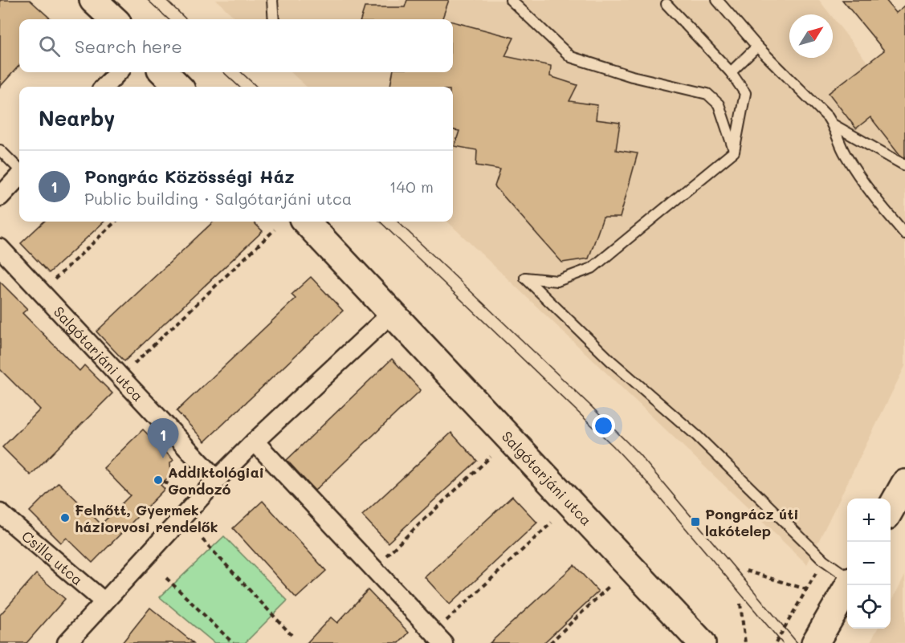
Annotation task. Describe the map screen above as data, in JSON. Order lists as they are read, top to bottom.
{
  "streets": {
    "street": ["Salgótarjáni utca", "Csilla utca"]
  },
  "places": {
    "other": ["Addiktológiai Gondozó", "Felnőtt, Gyermek háziorvosi rendelők"],
    "transit": ["Pongrácz úti lakótelep"]
  },
  "north": "top right",
  "page": {
    "search": "Search here",
    "heading": "Nearby",
    "list": [
      {
        "mark": "1",
        "name": "Pongrác Közösségi Ház",
        "note": "Public building · Salgótarjáni utca",
        "value": "140 m"
      }
    ],
    "pins": "1",
    "map_buttons": ["+", "−"]
  }
}
